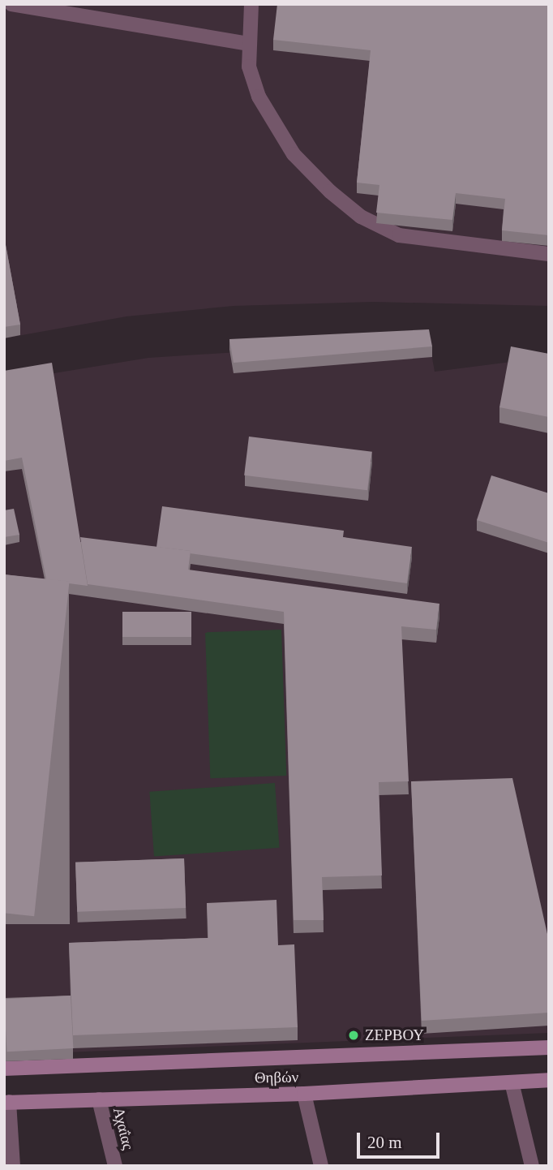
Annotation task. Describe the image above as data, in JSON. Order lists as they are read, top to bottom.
{
  "streets": {
    "main road": ["Θηβών"],
    "street": ["Αχαΐας"]
  },
  "crossings": [
    ["Θηβών", "Αχαΐας"]
  ],
  "places": ["ΖΕΡΒΟΥ"],
  "scale_bar": "20 m"
}
